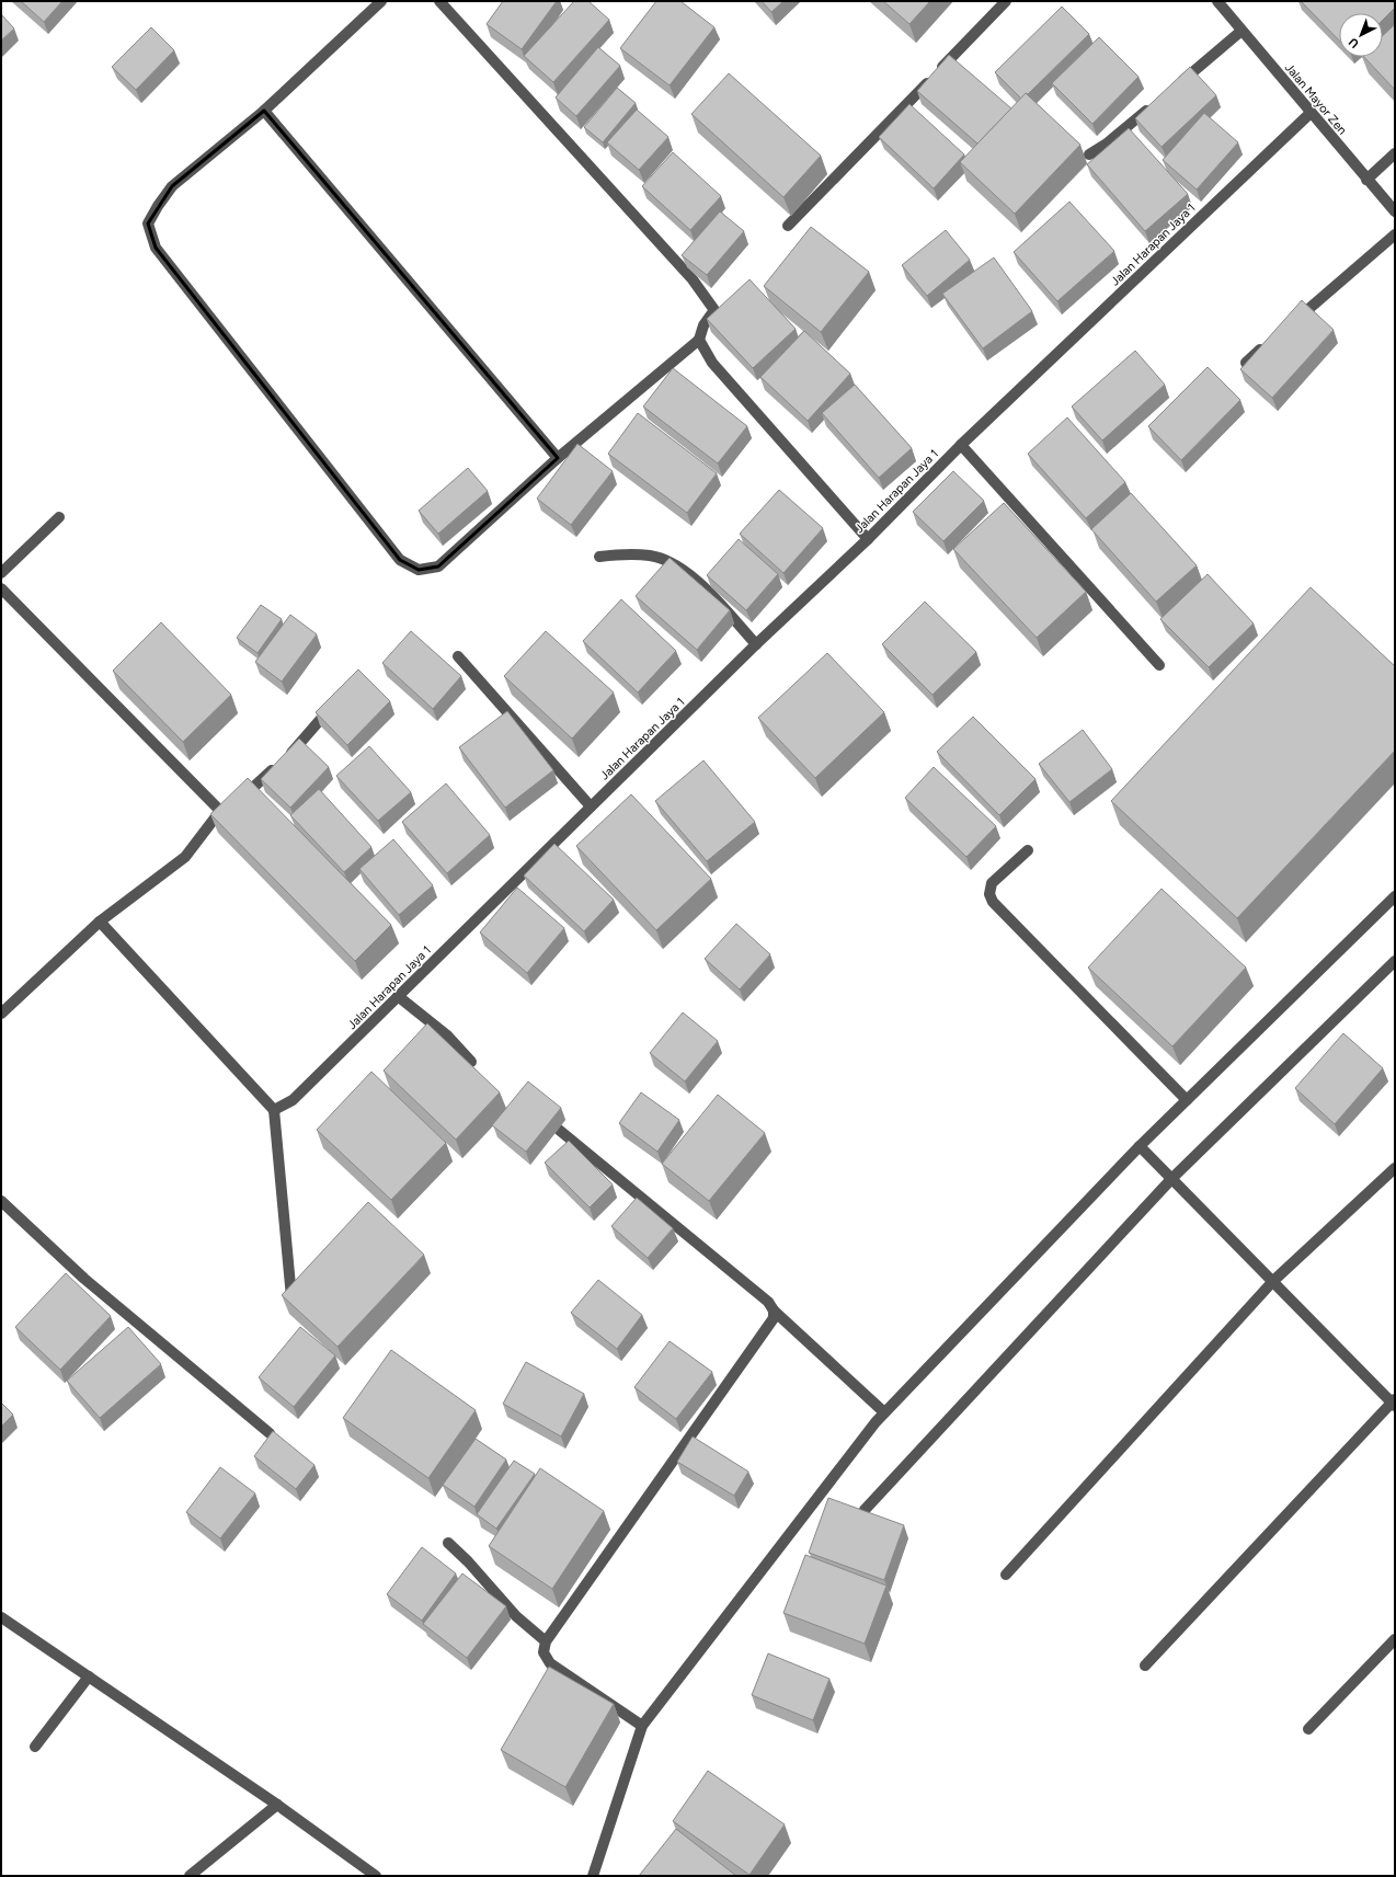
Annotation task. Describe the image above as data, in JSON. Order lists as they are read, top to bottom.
{
  "streets": {
    "street": ["Jalan Mayor Zen", "Jalan Harapan Jaya 1"]
  },
  "crossings": [
    ["Jalan Mayor Zen", "Jalan Harapan Jaya 1"]
  ],
  "north": "bottom left"
}
